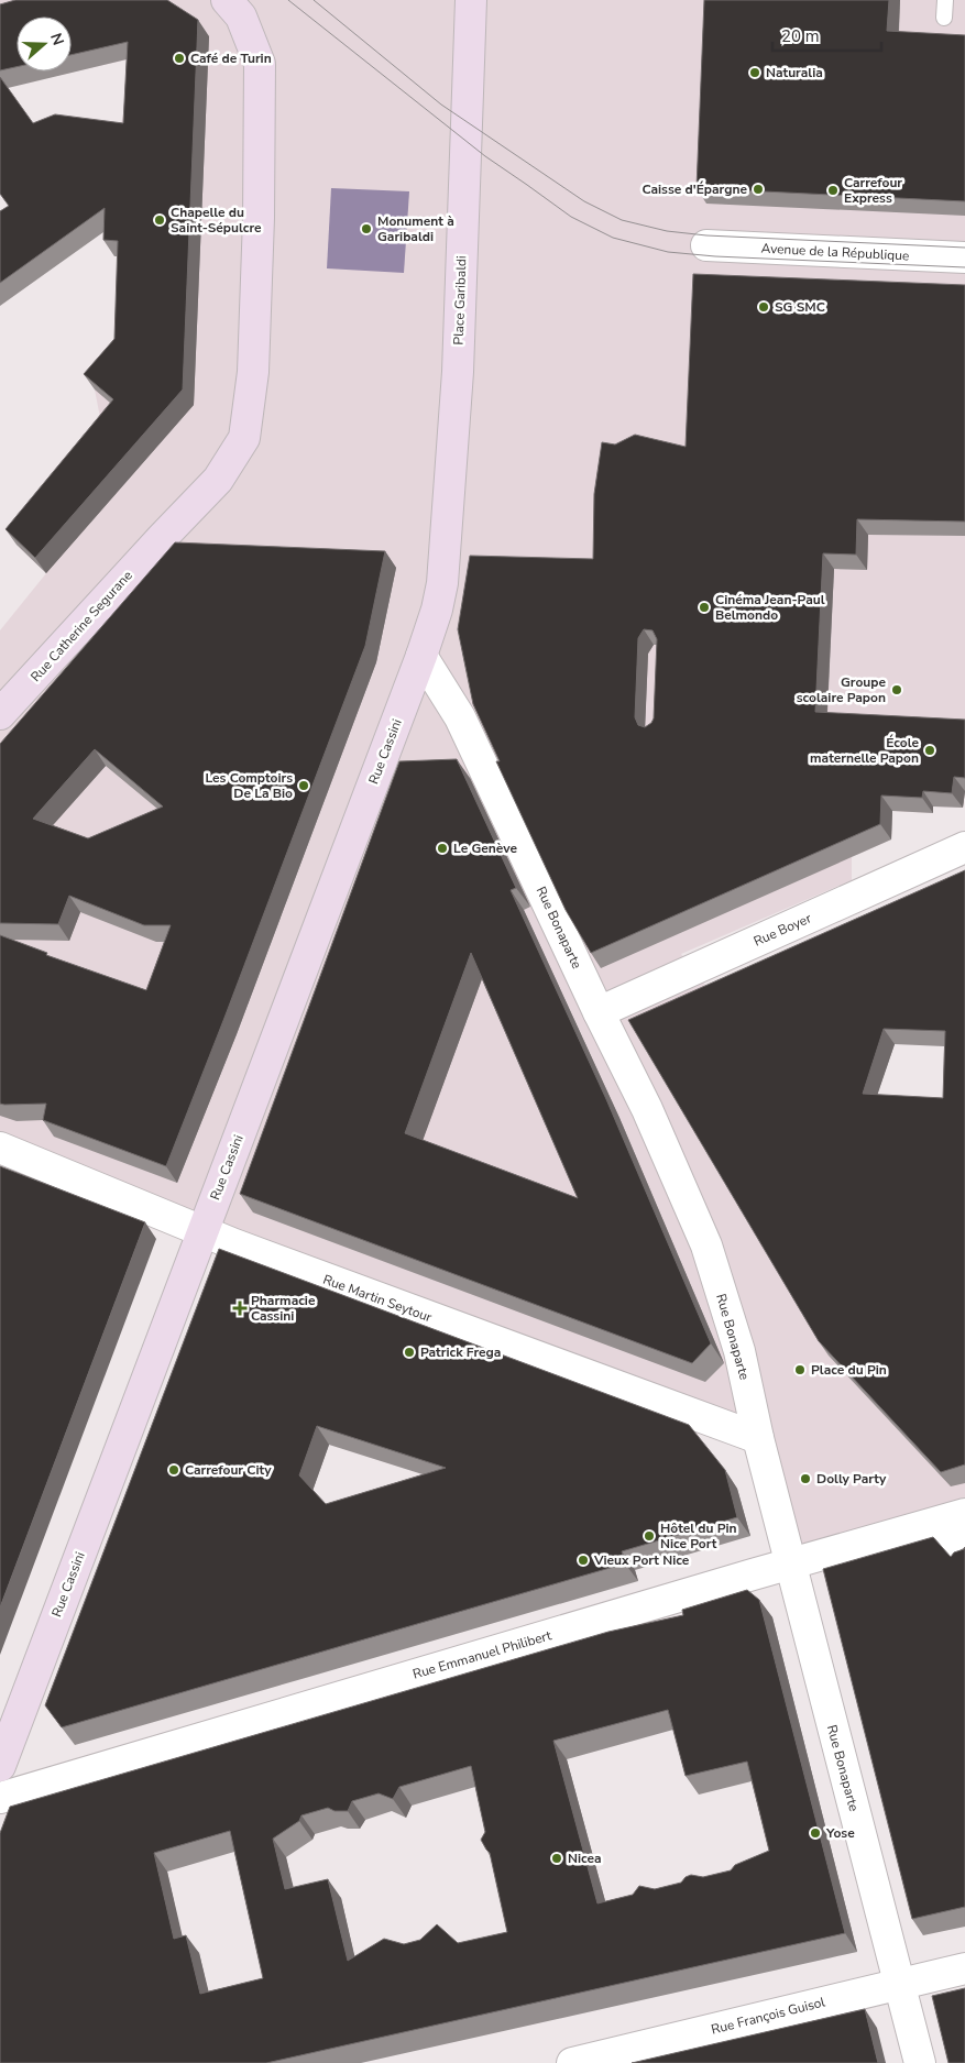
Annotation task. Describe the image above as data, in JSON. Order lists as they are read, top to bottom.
{
  "streets": {
    "main road": ["Place Garibaldi", "Rue Catherine Segurane", "Rue Cassini"],
    "street": [
      "Avenue de la République",
      "Rue Bonaparte",
      "Rue Boyer",
      "Rue Martin Seytour",
      "Rue Emmanuel Philibert",
      "Rue François Guisol"
    ]
  },
  "crossings": [
    ["Place Garibaldi", "Rue Cassini"],
    ["Rue Cassini", "Rue Bonaparte"],
    ["Rue Cassini", "Rue Martin Seytour"],
    ["Rue Bonaparte", "Rue Boyer"],
    ["Rue Bonaparte", "Rue Martin Seytour"],
    ["Rue Bonaparte", "Rue Emmanuel Philibert"],
    ["Rue Bonaparte", "Rue François Guisol"]
  ],
  "places": {
    "other": [
      "Café de Turin",
      "Naturalia",
      "Caisse d'Épargne",
      "Carrefour Express",
      "Chapelle du Saint-Sépulcre",
      "Monument à Garibaldi",
      "SG SMC",
      "Cinéma Jean-Paul Belmondo",
      "Groupe scolaire Papon",
      "École maternelle Papon",
      "Les Comptoirs De La Bio",
      "Le Genève",
      "Patrick Frega",
      "Place du Pin",
      "Carrefour City",
      "Dolly Party",
      "Hôtel du Pin Nice Port",
      "Vieux Port Nice",
      "Yose",
      "Nicea"
    ],
    "health": ["Pharmacie Cassini"]
  },
  "scale_bar": "20 m",
  "north": "right"
}
